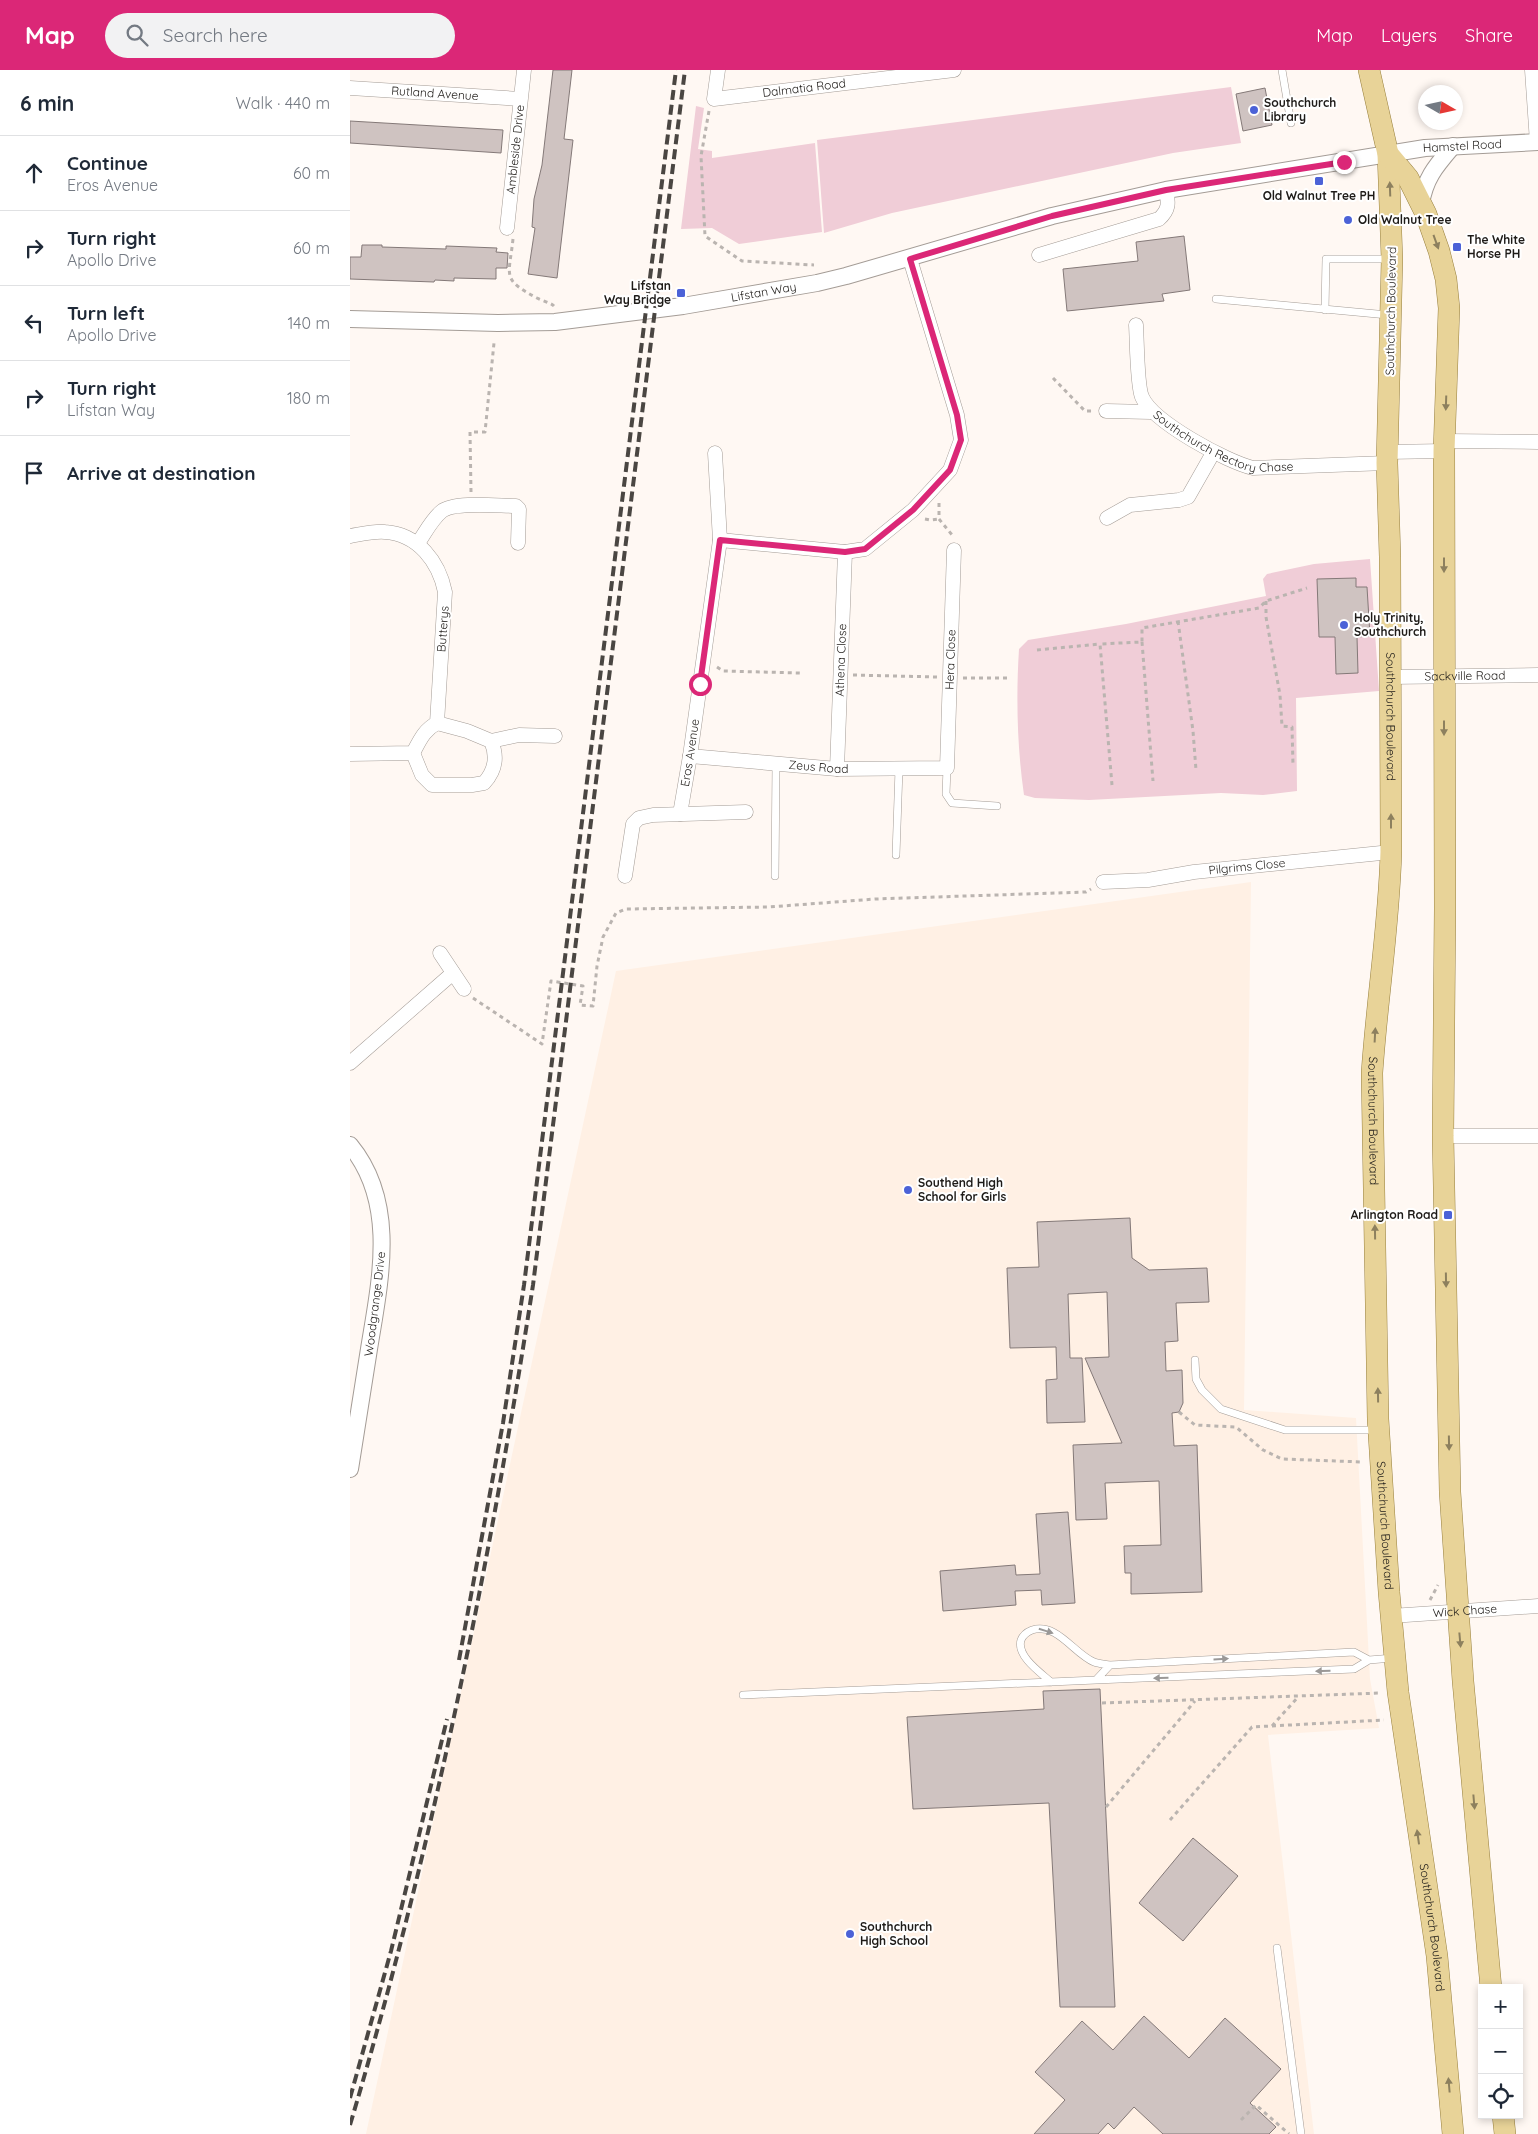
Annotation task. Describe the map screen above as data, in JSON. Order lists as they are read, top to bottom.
{
  "streets": {
    "main road": ["Southchurch Boulevard"],
    "street": [
      "Dalmatia Road",
      "Rutland Avenue",
      "Hamstel Road",
      "Ambleside Drive",
      "Lifstan Way",
      "Southchurch Rectory Chase",
      "Butterys",
      "Hera Close",
      "Athena Close",
      "Sackville Road",
      "Eros Avenue",
      "Zeus Road",
      "Pilgrims Close",
      "Woodgrange Drive",
      "Wick Chase"
    ]
  },
  "crossings": [
    ["Rutland Avenue", "Ambleside Drive"],
    ["Hamstel Road", "Lifstan Way"],
    ["Hamstel Road", "Southchurch Boulevard"],
    ["Lifstan Way", "Southchurch Boulevard"],
    ["Southchurch Boulevard", "Southchurch Rectory Chase"],
    ["Southchurch Boulevard", "Sackville Road"],
    ["Southchurch Boulevard", "Pilgrims Close"],
    ["Southchurch Boulevard", "Wick Chase"],
    ["Hera Close", "Zeus Road"],
    ["Athena Close", "Zeus Road"],
    ["Eros Avenue", "Zeus Road"]
  ],
  "places": {
    "other": [
      "Southchurch Library",
      "Old Walnut Tree",
      "Holy Trinity, Southchurch",
      "Southend High School for Girls",
      "Southchurch High School"
    ],
    "transit": [
      "Old Walnut Tree PH",
      "The White Horse PH",
      "Lifstan Way Bridge",
      "Arlington Road"
    ]
  },
  "north": "right",
  "page": {
    "header": "Map",
    "search": "Search here",
    "nav": ["Map", "Layers", "Share"],
    "heading": ["6 min", "Walk · 440 m"],
    "list": [
      ["Continue", "Eros Avenue", "60 m"],
      ["Turn right", "Apollo Drive", "60 m"],
      ["Turn left", "Apollo Drive", "140 m"],
      ["Turn right", "Lifstan Way", "180 m"],
      "Arrive at destination"
    ],
    "map_buttons": ["+", "−"]
  }
}
